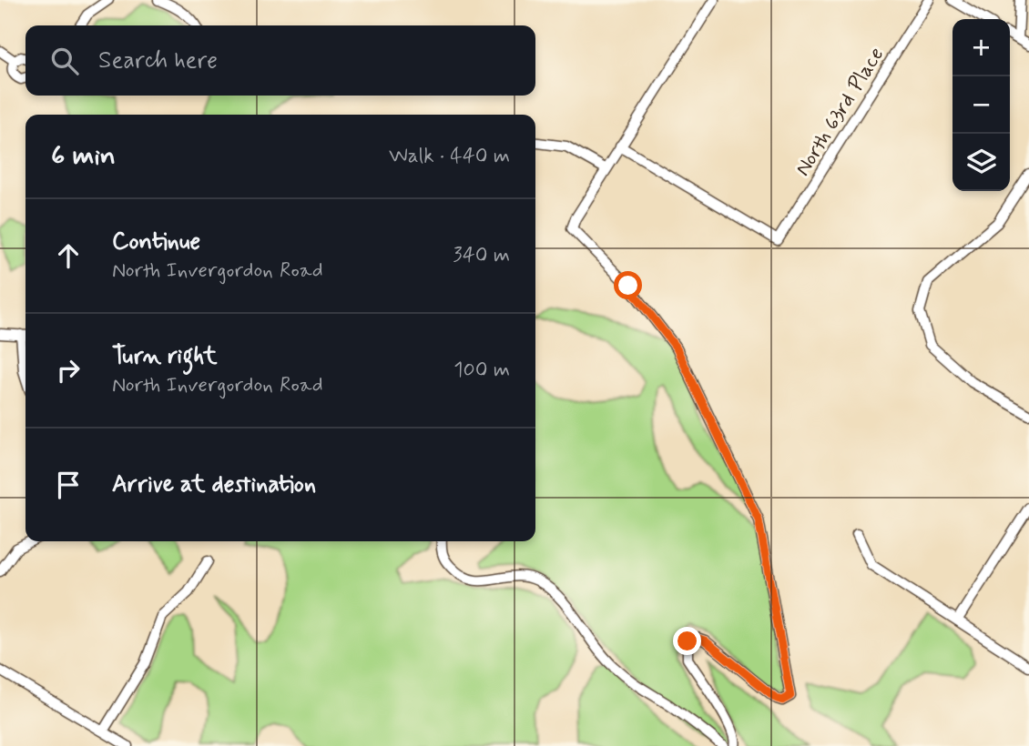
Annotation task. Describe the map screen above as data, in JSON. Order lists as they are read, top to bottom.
{
  "streets": {
    "street": ["North 63rd Place"]
  },
  "page": {
    "map_buttons": ["+", "−"],
    "search": "Search here",
    "heading": ["6 min", "Walk · 440 m"],
    "list": [
      ["Continue", "North Invergordon Road", "340 m"],
      ["Turn right", "North Invergordon Road", "100 m"],
      "Arrive at destination"
    ]
  }
}
